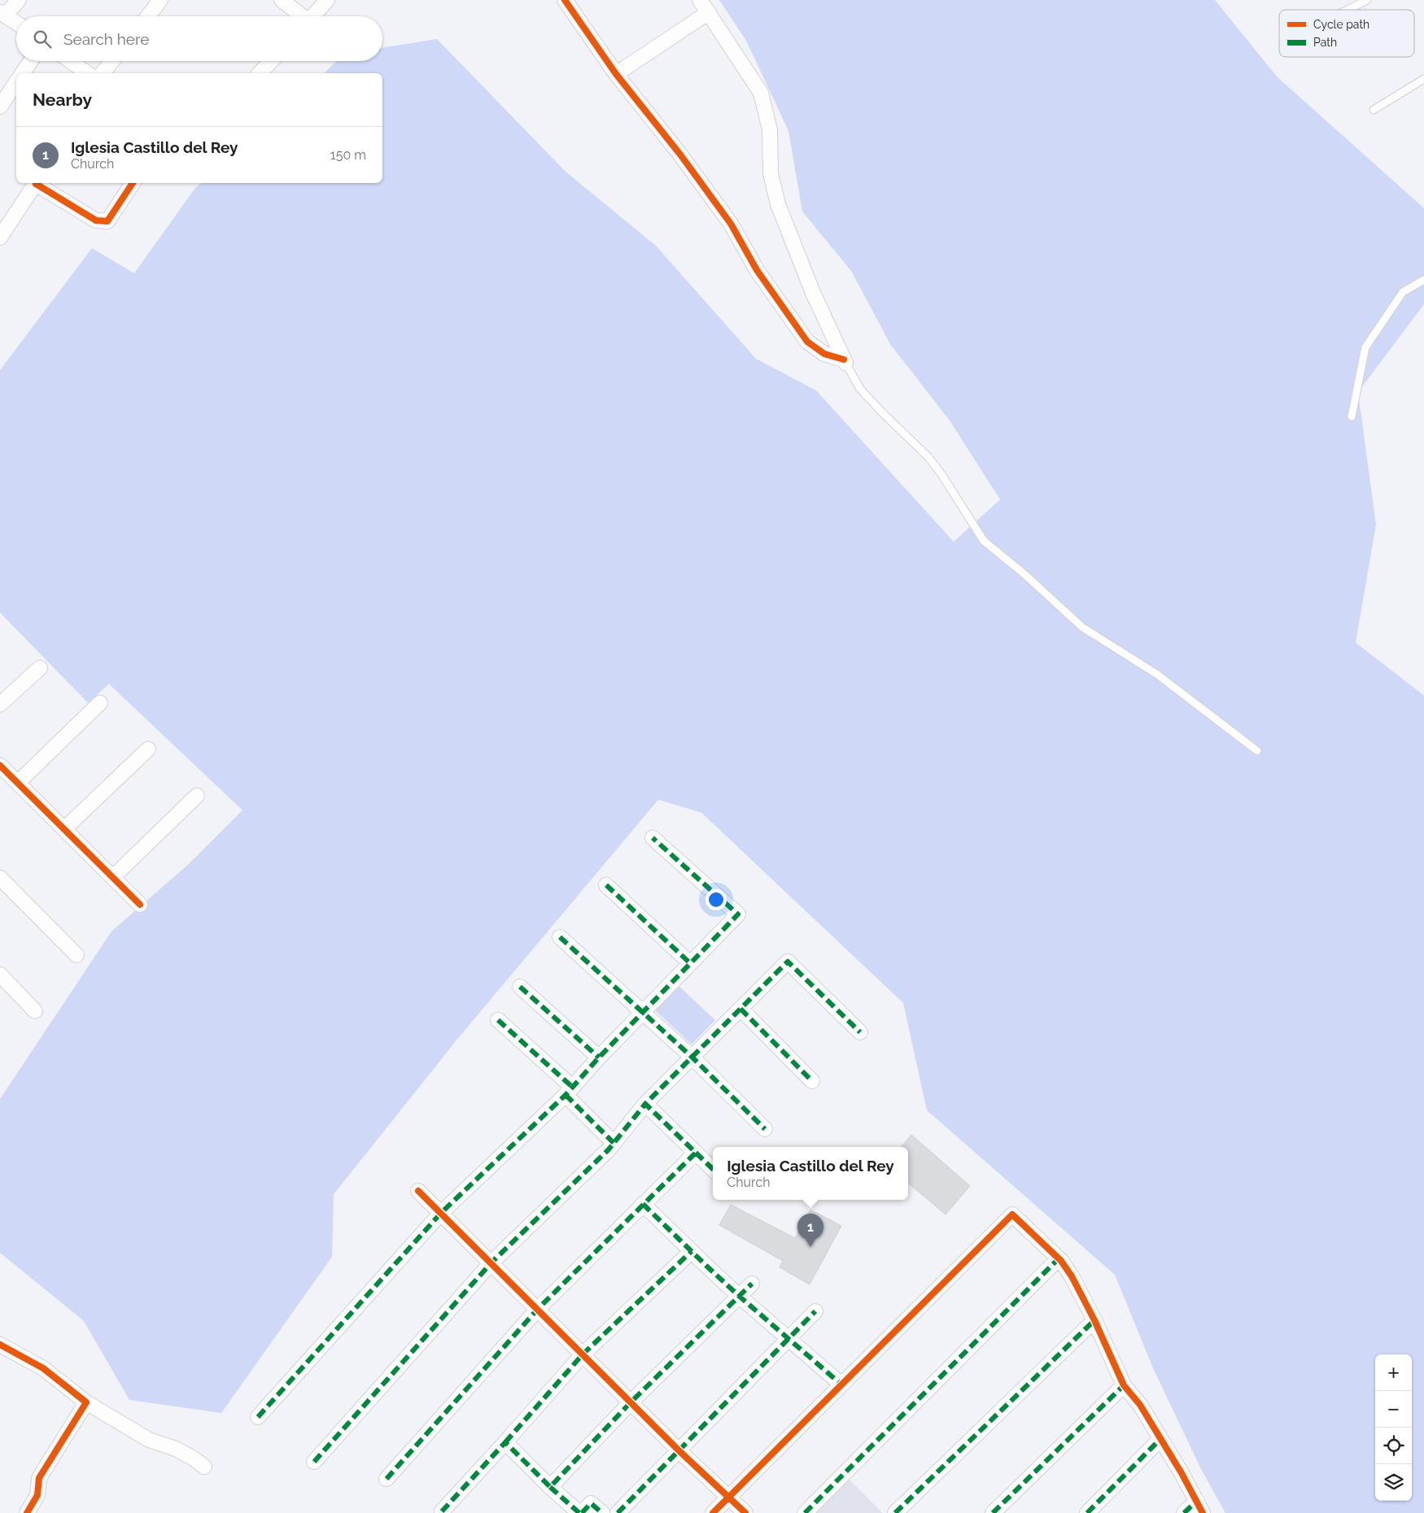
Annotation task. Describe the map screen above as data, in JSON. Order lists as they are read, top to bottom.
{
  "legend": ["Cycle path", "Path"],
  "page": {
    "search": "Search here",
    "heading": "Nearby",
    "list": [
      {
        "mark": "1",
        "name": "Iglesia Castillo del Rey",
        "note": "Church",
        "value": "150 m"
      }
    ],
    "popup": ["Iglesia Castillo del Rey", "Church"],
    "pins": "1",
    "map_buttons": ["+", "−"]
  }
}
